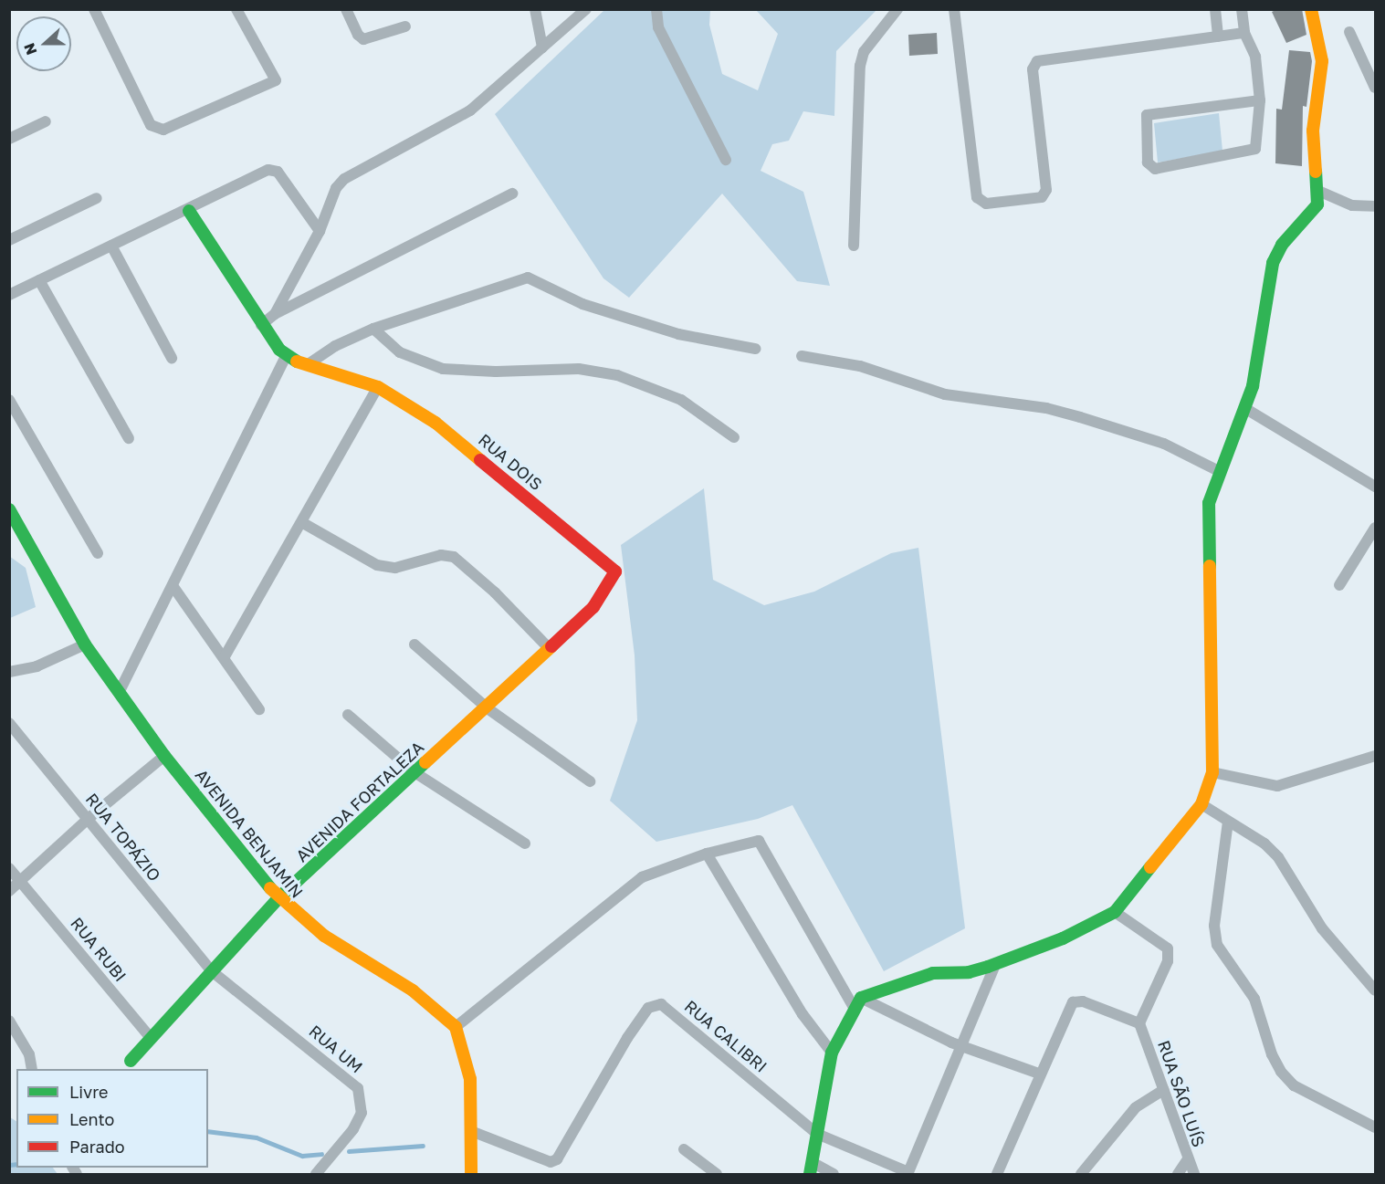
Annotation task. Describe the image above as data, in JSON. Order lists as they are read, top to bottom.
{
  "streets": {
    "street": [
      "RUA DOIS",
      "AVENIDA FORTALEZA",
      "AVENIDA BENJAMIN",
      "RUA TOPÁZIO",
      "RUA RUBI",
      "RUA CALIBRI",
      "RUA UM",
      "RUA SÃO LUÍS"
    ]
  },
  "crossings": [
    ["RUA DOIS", "AVENIDA FORTALEZA"],
    ["AVENIDA FORTALEZA", "AVENIDA BENJAMIN"],
    ["AVENIDA FORTALEZA", "RUA TOPÁZIO"],
    ["AVENIDA FORTALEZA", "RUA RUBI"],
    ["AVENIDA FORTALEZA", "RUA UM"],
    ["RUA TOPÁZIO", "RUA UM"]
  ],
  "legend": ["Livre", "Lento", "Parado"],
  "north": "left"
}
